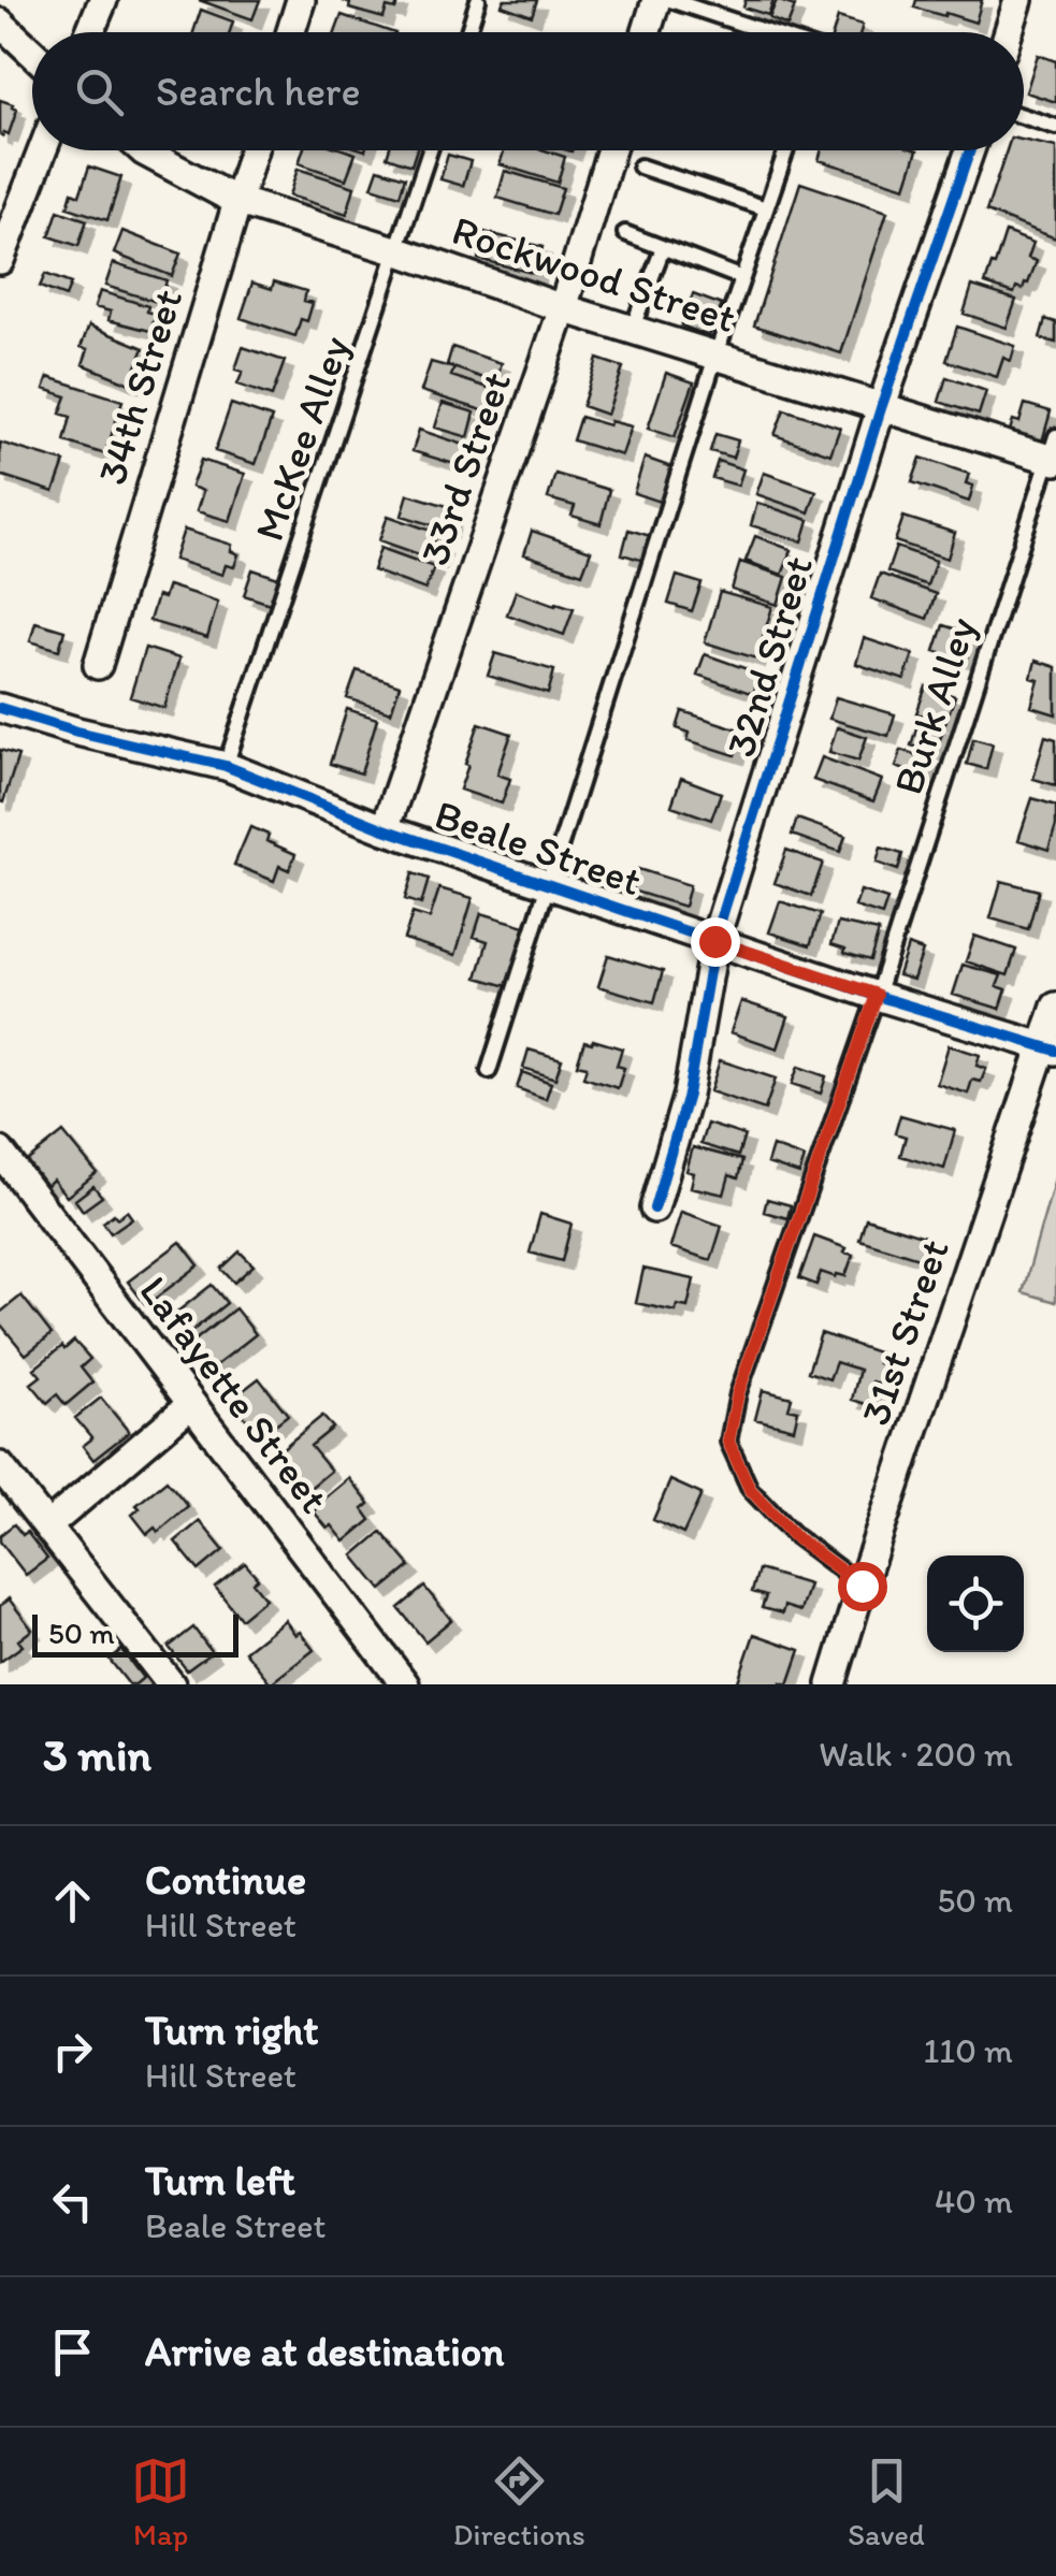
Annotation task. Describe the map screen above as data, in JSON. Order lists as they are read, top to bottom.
{
  "streets": {
    "street": [
      "Rockwood Street",
      "34th Street",
      "33rd Street",
      "32nd Street",
      "Beale Street",
      "31st Street",
      "Lafayette Street"
    ],
    "lane": ["McKee Alley", "Burk Alley"]
  },
  "crossings": [
    ["Rockwood Street", "34th Street"],
    ["Rockwood Street", "McKee Alley"],
    ["Rockwood Street", "33rd Street"],
    ["Rockwood Street", "32nd Street"],
    ["Rockwood Street", "Burk Alley"],
    ["McKee Alley", "Beale Street"],
    ["33rd Street", "Beale Street"],
    ["32nd Street", "Beale Street"],
    ["Burk Alley", "Beale Street"],
    ["Burk Alley", "31st Street"],
    ["Beale Street", "31st Street"]
  ],
  "scale_bar": "50 m",
  "page": {
    "search": "Search here",
    "scale": "50 m",
    "heading": ["3 min", "Walk · 200 m"],
    "list": [
      ["Continue", "Hill Street", "50 m"],
      ["Turn right", "Hill Street", "110 m"],
      ["Turn left", "Beale Street", "40 m"],
      "Arrive at destination"
    ],
    "nav": ["Map", "Directions", "Saved"]
  }
}
